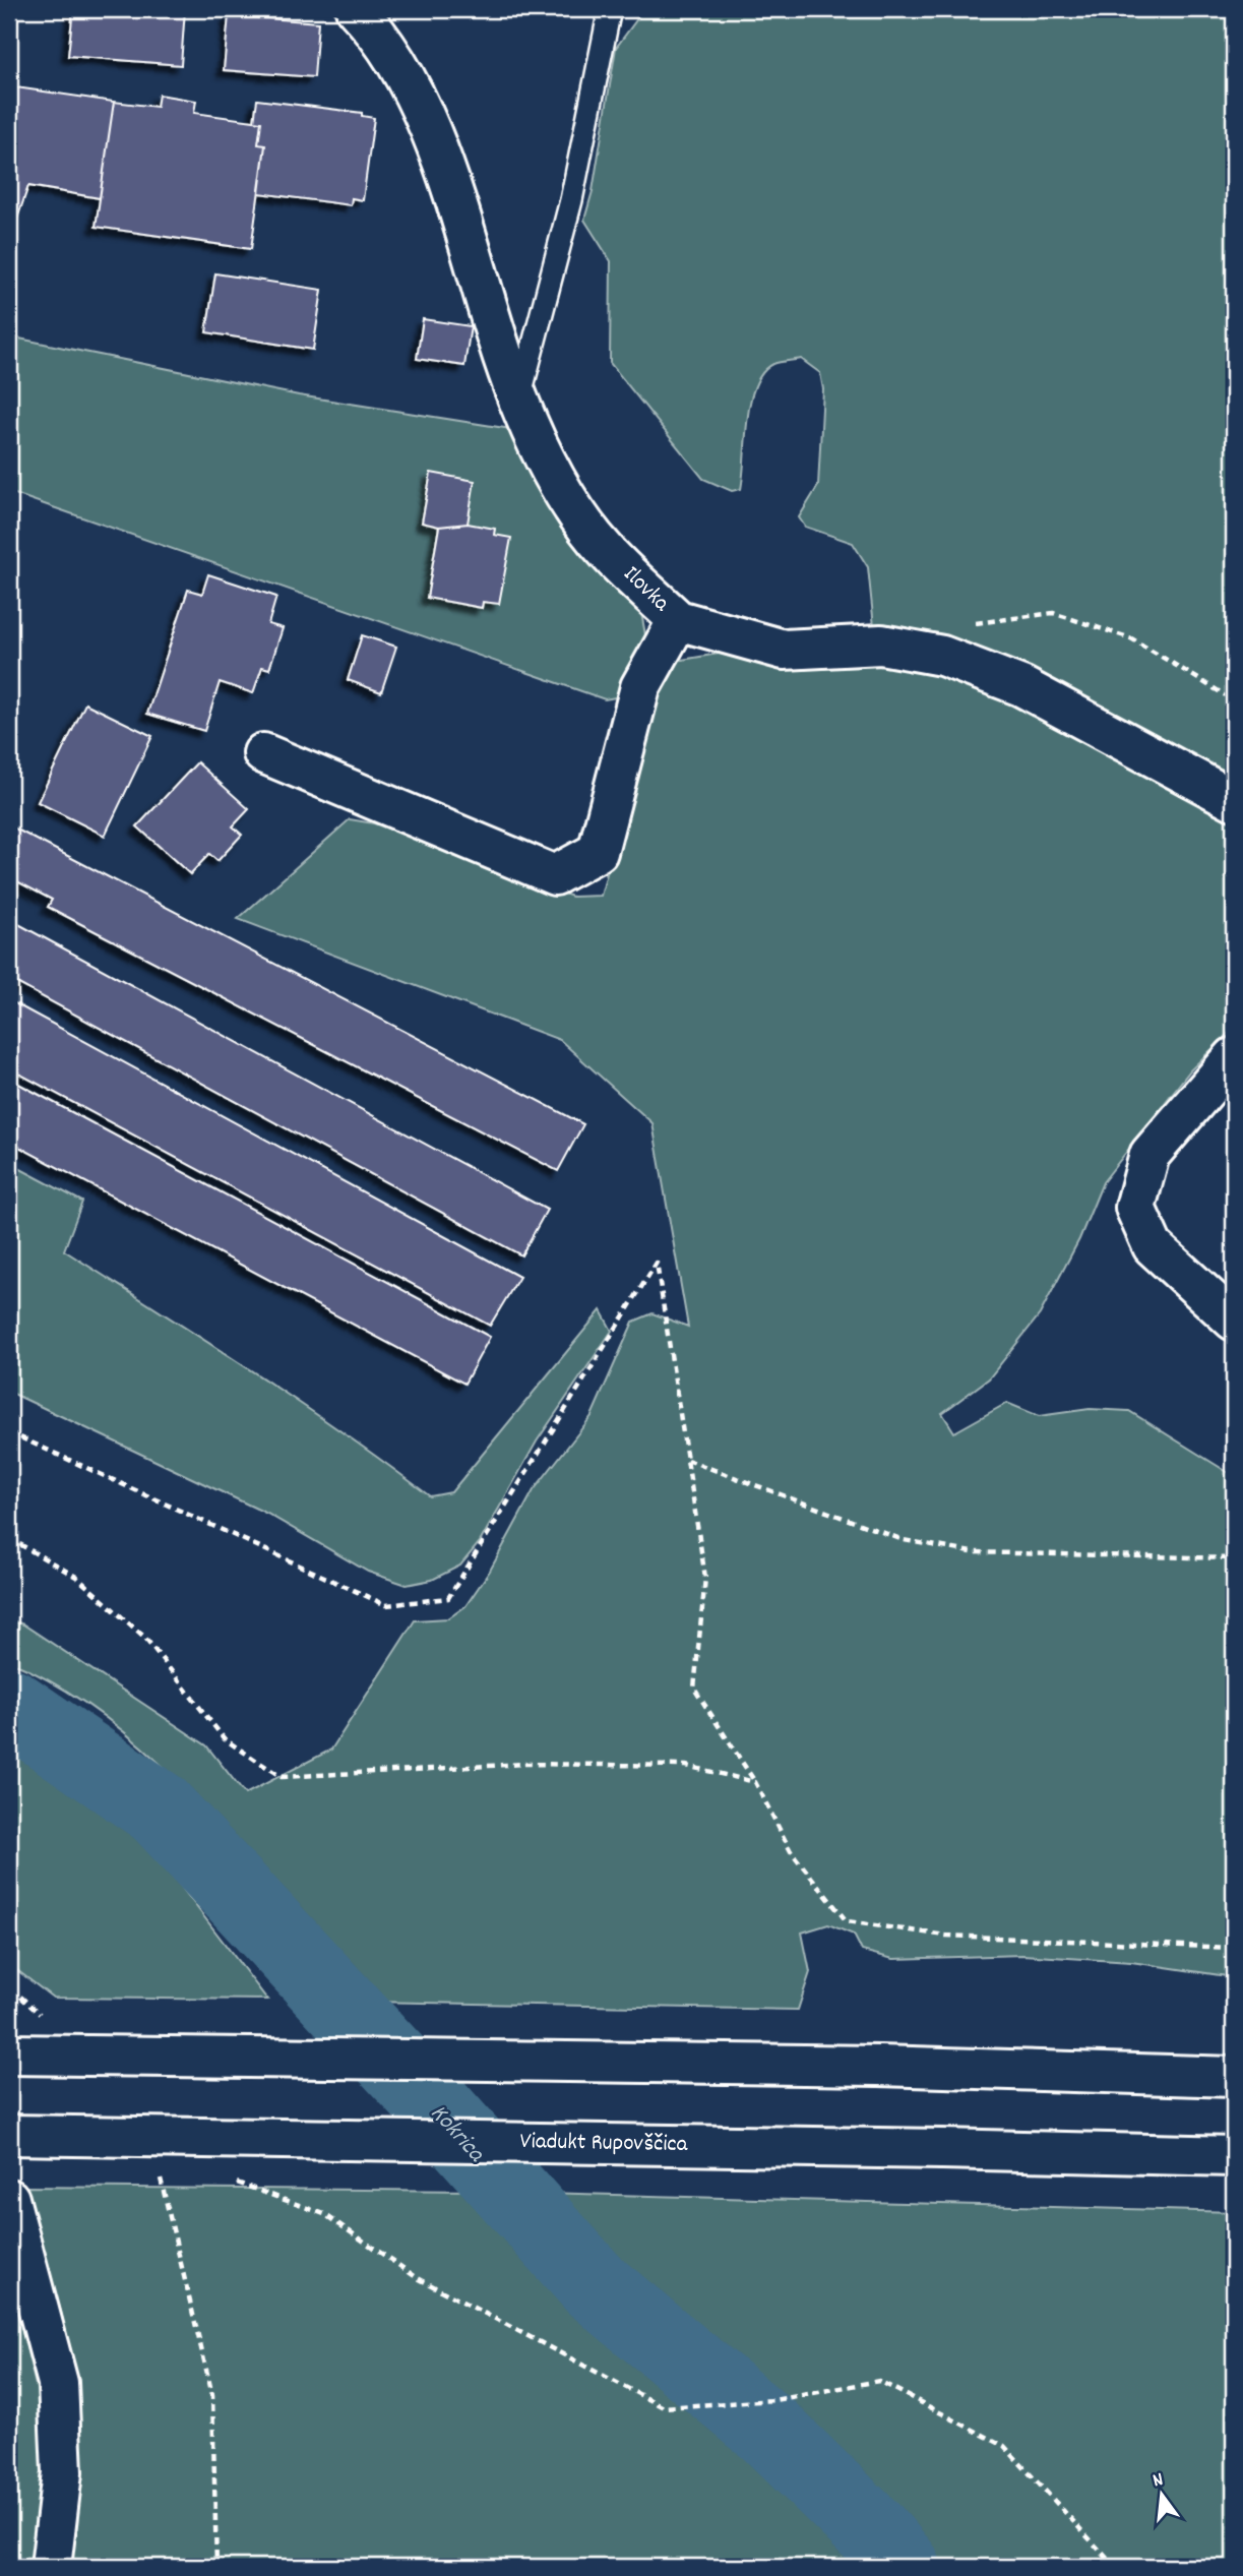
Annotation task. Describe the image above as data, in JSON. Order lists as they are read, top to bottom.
{
  "streets": {
    "main road": ["Ilovka", "Viadukt Rupovščica"]
  },
  "water": ["Kokrica"],
  "north": "top"
}
